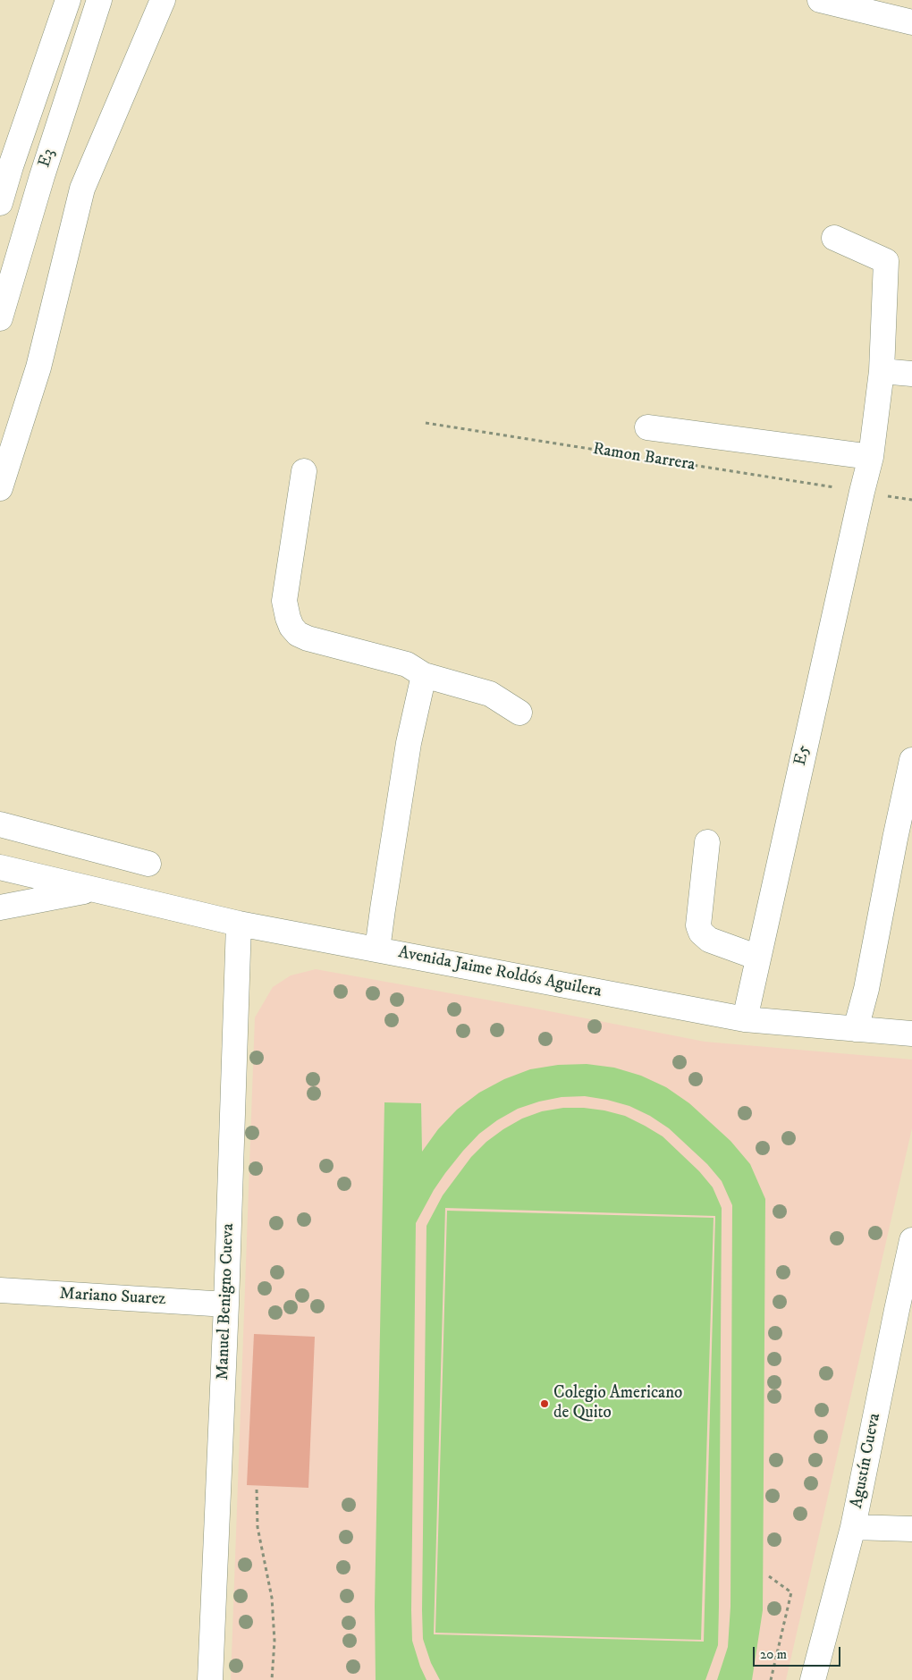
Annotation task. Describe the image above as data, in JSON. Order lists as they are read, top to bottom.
{
  "streets": {
    "street": [
      "E3",
      "E5",
      "Avenida Jaime Roldós Aguilera",
      "Mariano Suarez",
      "Manuel Benigno Cueva",
      "Agustín Cueva"
    ],
    "path": ["Ramon Barrera"]
  },
  "crossings": [
    ["Ramon Barrera", "E5"],
    ["E5", "Avenida Jaime Roldós Aguilera"],
    ["Avenida Jaime Roldós Aguilera", "Manuel Benigno Cueva"],
    ["Mariano Suarez", "Manuel Benigno Cueva"]
  ],
  "places": ["Colegio Americano de Quito"],
  "scale_bar": "20 m"
}
